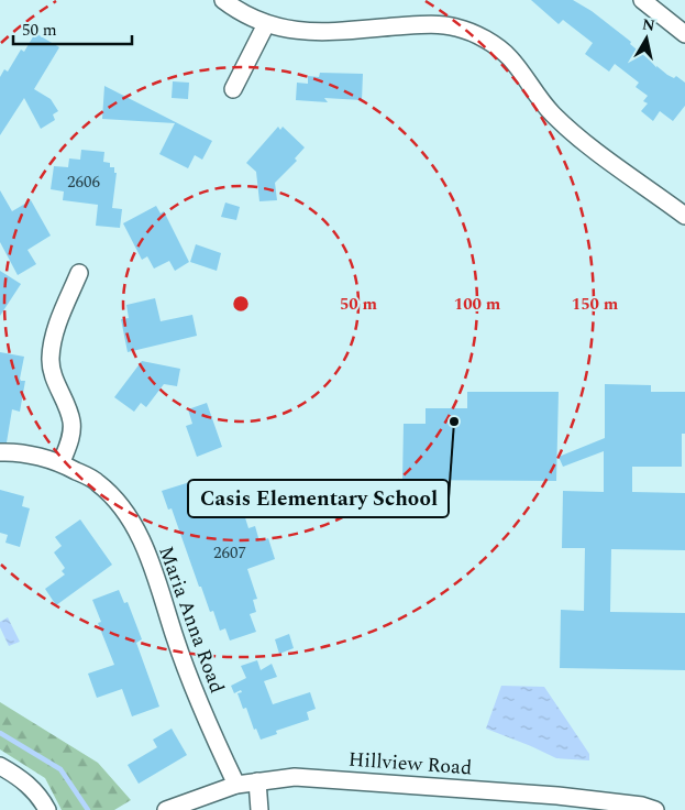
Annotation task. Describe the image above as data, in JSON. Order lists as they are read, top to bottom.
{
  "streets": {
    "street": ["Maria Anna Road", "Hillview Road"]
  },
  "crossings": [
    ["Maria Anna Road", "Hillview Road"]
  ],
  "places": ["Casis Elementary School"],
  "house_numbers": ["2606", "2607"],
  "scale_bar": "50 m",
  "north": "top",
  "rings": ["50 m", "100 m", "150 m"]
}
